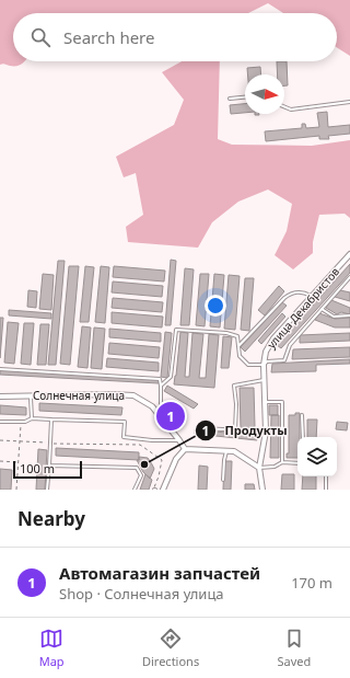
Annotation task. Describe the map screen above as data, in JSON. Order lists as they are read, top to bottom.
{
  "streets": {
    "street": ["улица Декабристов", "Солнечная улица"]
  },
  "places": ["Продукты"],
  "scale_bar": "100 m",
  "north": "right",
  "page": {
    "search": "Search here",
    "pins": "1",
    "scale": "100 m",
    "heading": "Nearby",
    "list": [
      {
        "mark": "1",
        "name": "Автомагазин запчастей",
        "note": "Shop · Солнечная улица",
        "value": "170 m"
      }
    ],
    "nav": ["Map", "Directions", "Saved"]
  }
}
